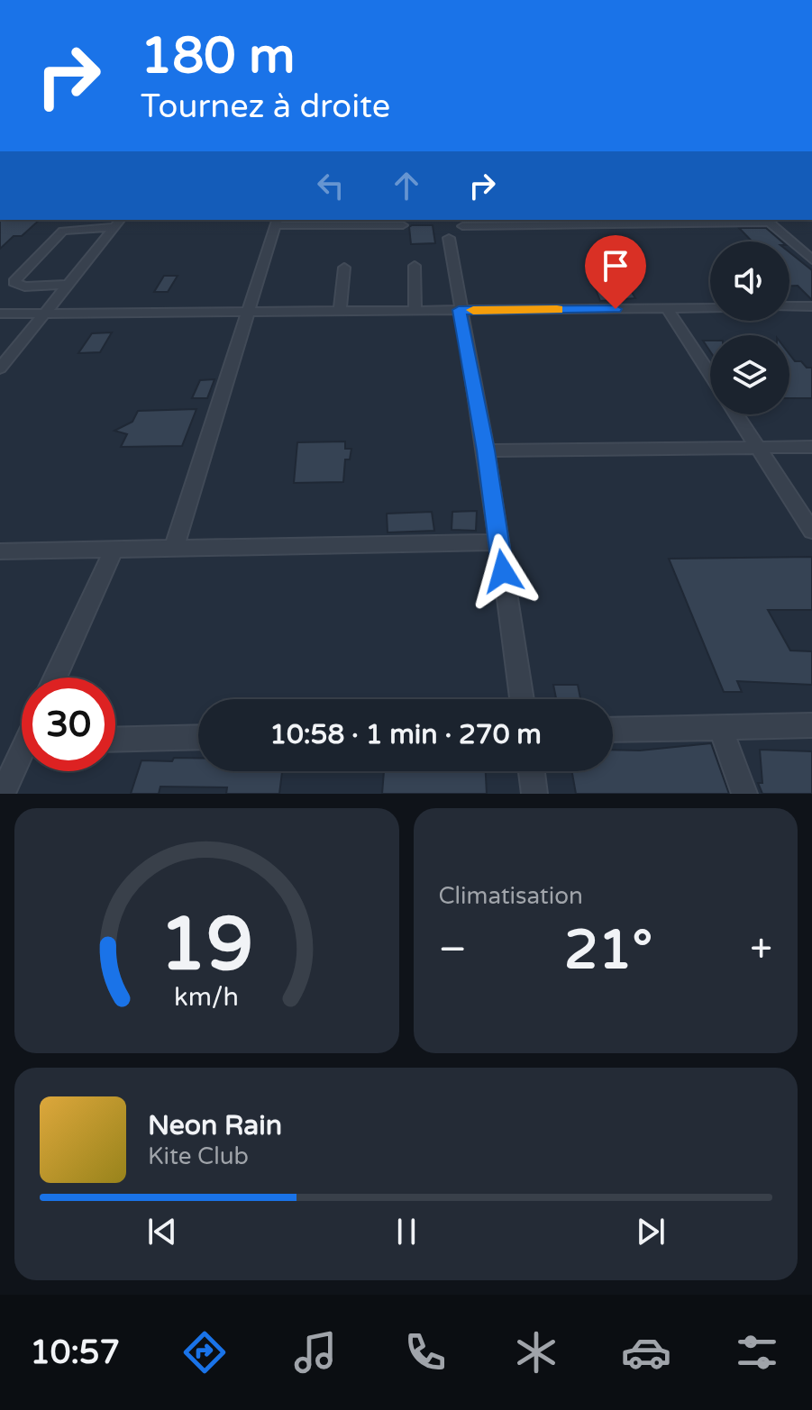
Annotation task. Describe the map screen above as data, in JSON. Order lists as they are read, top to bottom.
{
  "page": {
    "turn": ["180 m", "Tournez à droite"],
    "limit": "30",
    "trip": "10:58 · 1 min · 270 m",
    "tile": "Climatisation",
    "heat": ["−", "21°", "+"],
    "song": ["Neon Rain", "Kite Club"],
    "tabs": "10:57",
    "gauge": ["19", "km/h"]
  }
}
